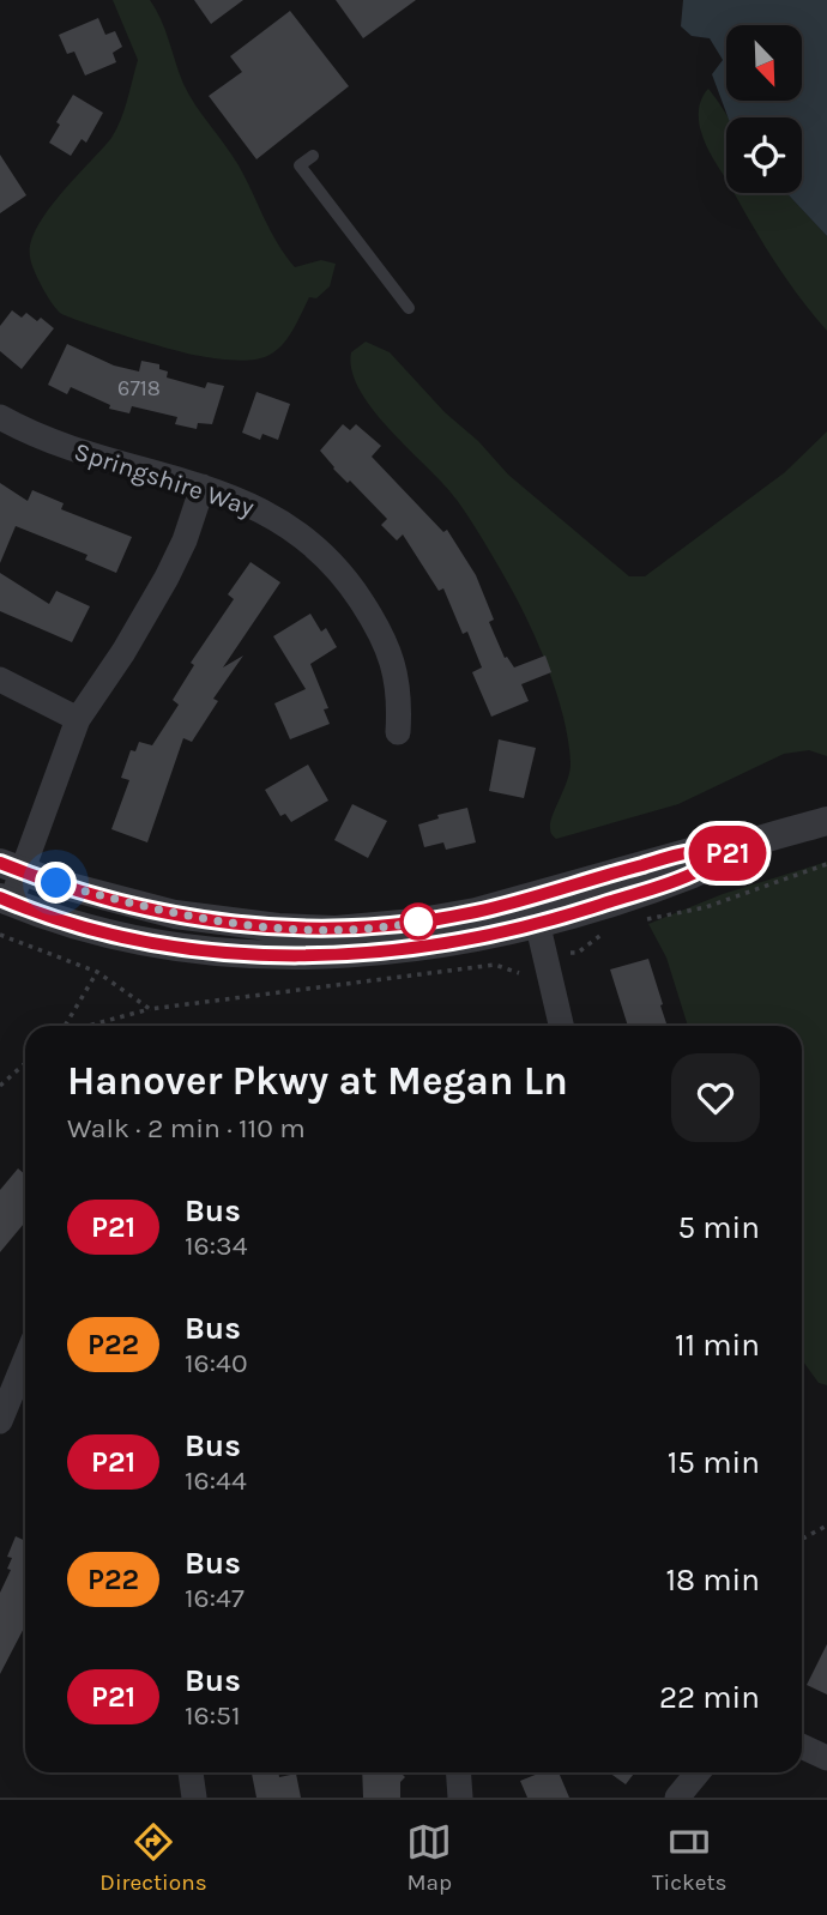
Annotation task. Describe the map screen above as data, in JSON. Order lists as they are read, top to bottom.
{
  "streets": {
    "street": ["Springshire Way"]
  },
  "lines": ["bus line P21"],
  "house_numbers": ["6718"],
  "north": "bottom right",
  "page": {
    "on_map": "P21",
    "heading": ["Hanover Pkwy at Megan Ln", "Walk · 2 min · 110 m"],
    "list": [
      {
        "mark": "P21",
        "name": "Bus",
        "note": "16:34",
        "value": "5 min"
      },
      {
        "mark": "P22",
        "name": "Bus",
        "note": "16:40",
        "value": "11 min"
      },
      {
        "mark": "P21",
        "name": "Bus",
        "note": "16:44",
        "value": "15 min"
      },
      {
        "mark": "P22",
        "name": "Bus",
        "note": "16:47",
        "value": "18 min"
      },
      {
        "mark": "P21",
        "name": "Bus",
        "note": "16:51",
        "value": "22 min"
      }
    ],
    "tabs": ["Directions", "Map", "Tickets"]
  }
}
